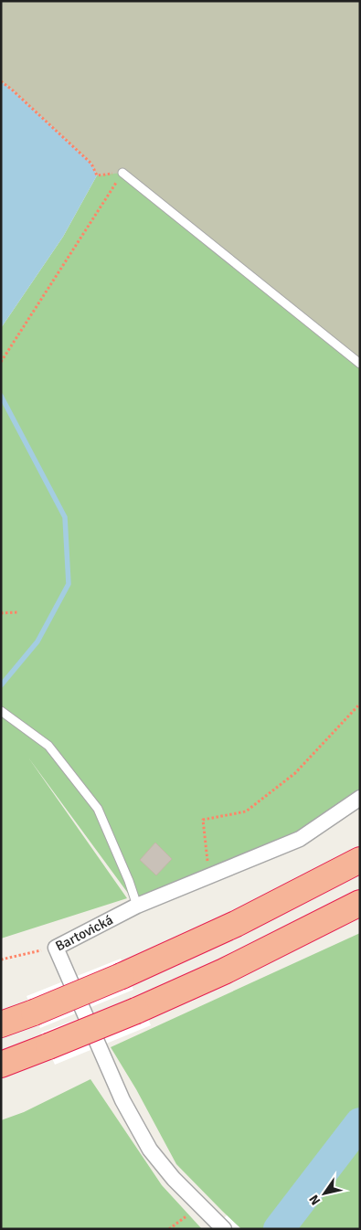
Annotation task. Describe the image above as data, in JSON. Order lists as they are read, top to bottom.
{
  "streets": {
    "street": ["Bartovická"]
  },
  "north": "bottom left"
}
